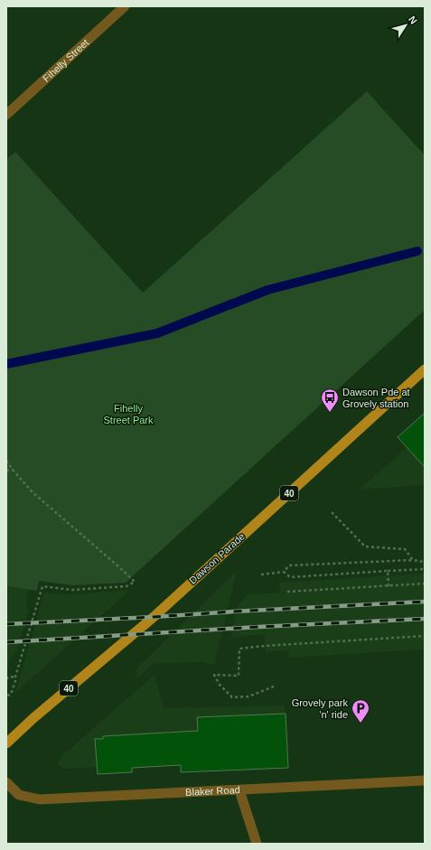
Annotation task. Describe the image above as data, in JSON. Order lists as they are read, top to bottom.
{
  "streets": {
    "main road": ["40", "Dawson Parade"],
    "street": ["Fihelly Street", "Blaker Road"]
  },
  "parks": ["Fihelly Street Park"],
  "places": {
    "bus stop": ["Dawson Pde at Grovely station"],
    "parking": ["Grovely park 'n' ride"]
  },
  "north": "top right"
}
